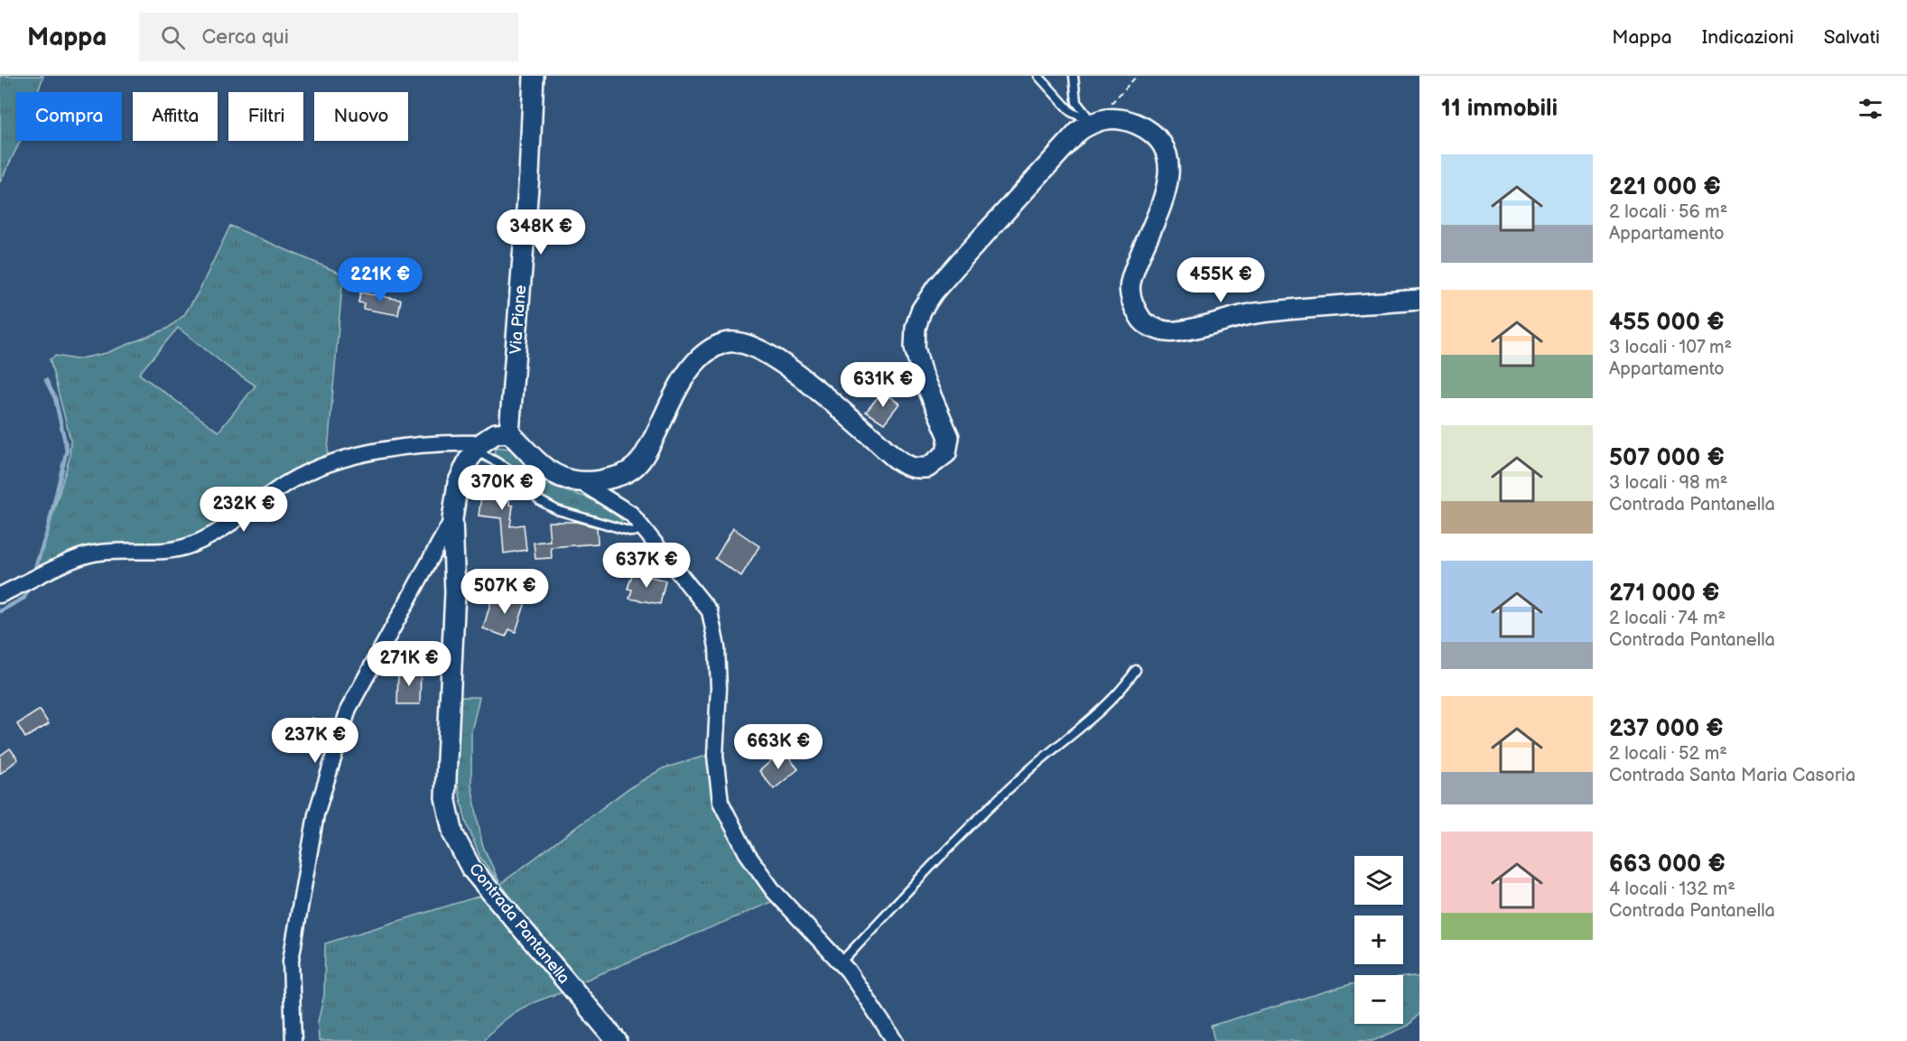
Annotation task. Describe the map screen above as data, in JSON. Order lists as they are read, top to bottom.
{
  "streets": {
    "street": ["Via Piane", "Contrada Pantanella"]
  },
  "page": {
    "header": "Mappa",
    "search": "Cerca qui",
    "nav": ["Mappa", "Indicazioni", "Salvati"],
    "heading": "11 immobili",
    "chip": [
      "Compra",
      "Affitta",
      "Filtri",
      "Nuovo"
    ],
    "list": [
      {
        "name": "221 000 €",
        "note": "2 locali · 56 m² · Appartamento"
      },
      {
        "name": "455 000 €",
        "note": "3 locali · 107 m² · Appartamento"
      },
      {
        "name": "507 000 €",
        "note": "3 locali · 98 m² · Contrada Pantanella"
      },
      {
        "name": "271 000 €",
        "note": "2 locali · 74 m² · Contrada Pantanella"
      },
      {
        "name": "237 000 €",
        "note": "2 locali · 52 m² · Contrada Santa Maria Casoria"
      },
      {
        "name": "663 000 €",
        "note": "4 locali · 132 m² · Contrada Pantanella"
      }
    ],
    "price": [
      "348K €",
      "221K €",
      "455K €",
      "631K €",
      "370K €",
      "232K €",
      "637K €",
      "507K €",
      "271K €",
      "237K €",
      "663K €"
    ],
    "map_buttons": ["+", "−"]
  }
}
